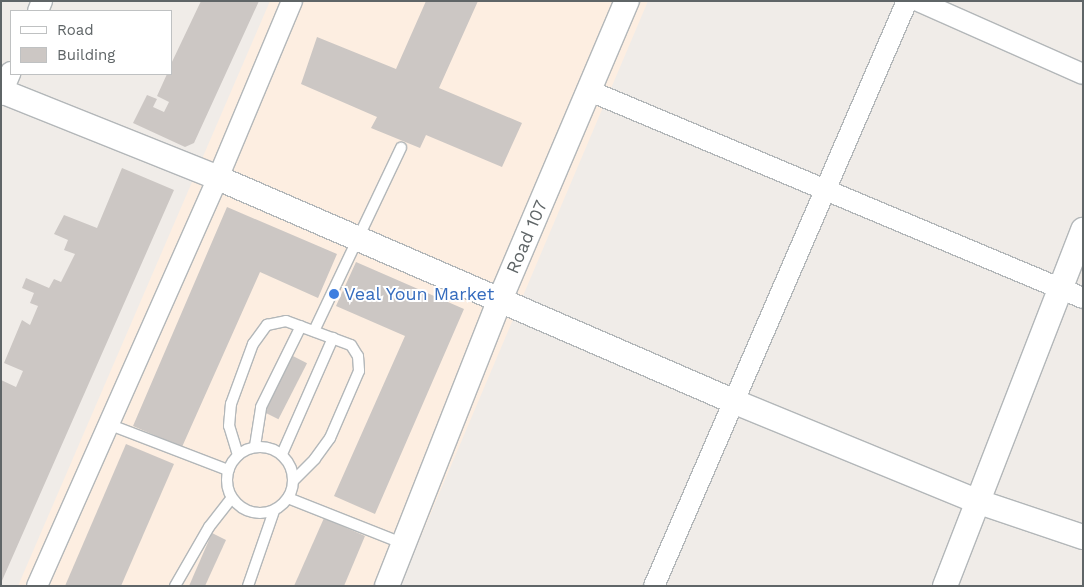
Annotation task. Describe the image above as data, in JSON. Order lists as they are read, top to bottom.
{
  "streets": {
    "street": ["Road 107"]
  },
  "places": ["Veal Youn Market"],
  "legend": ["Road", "Building"]
}
